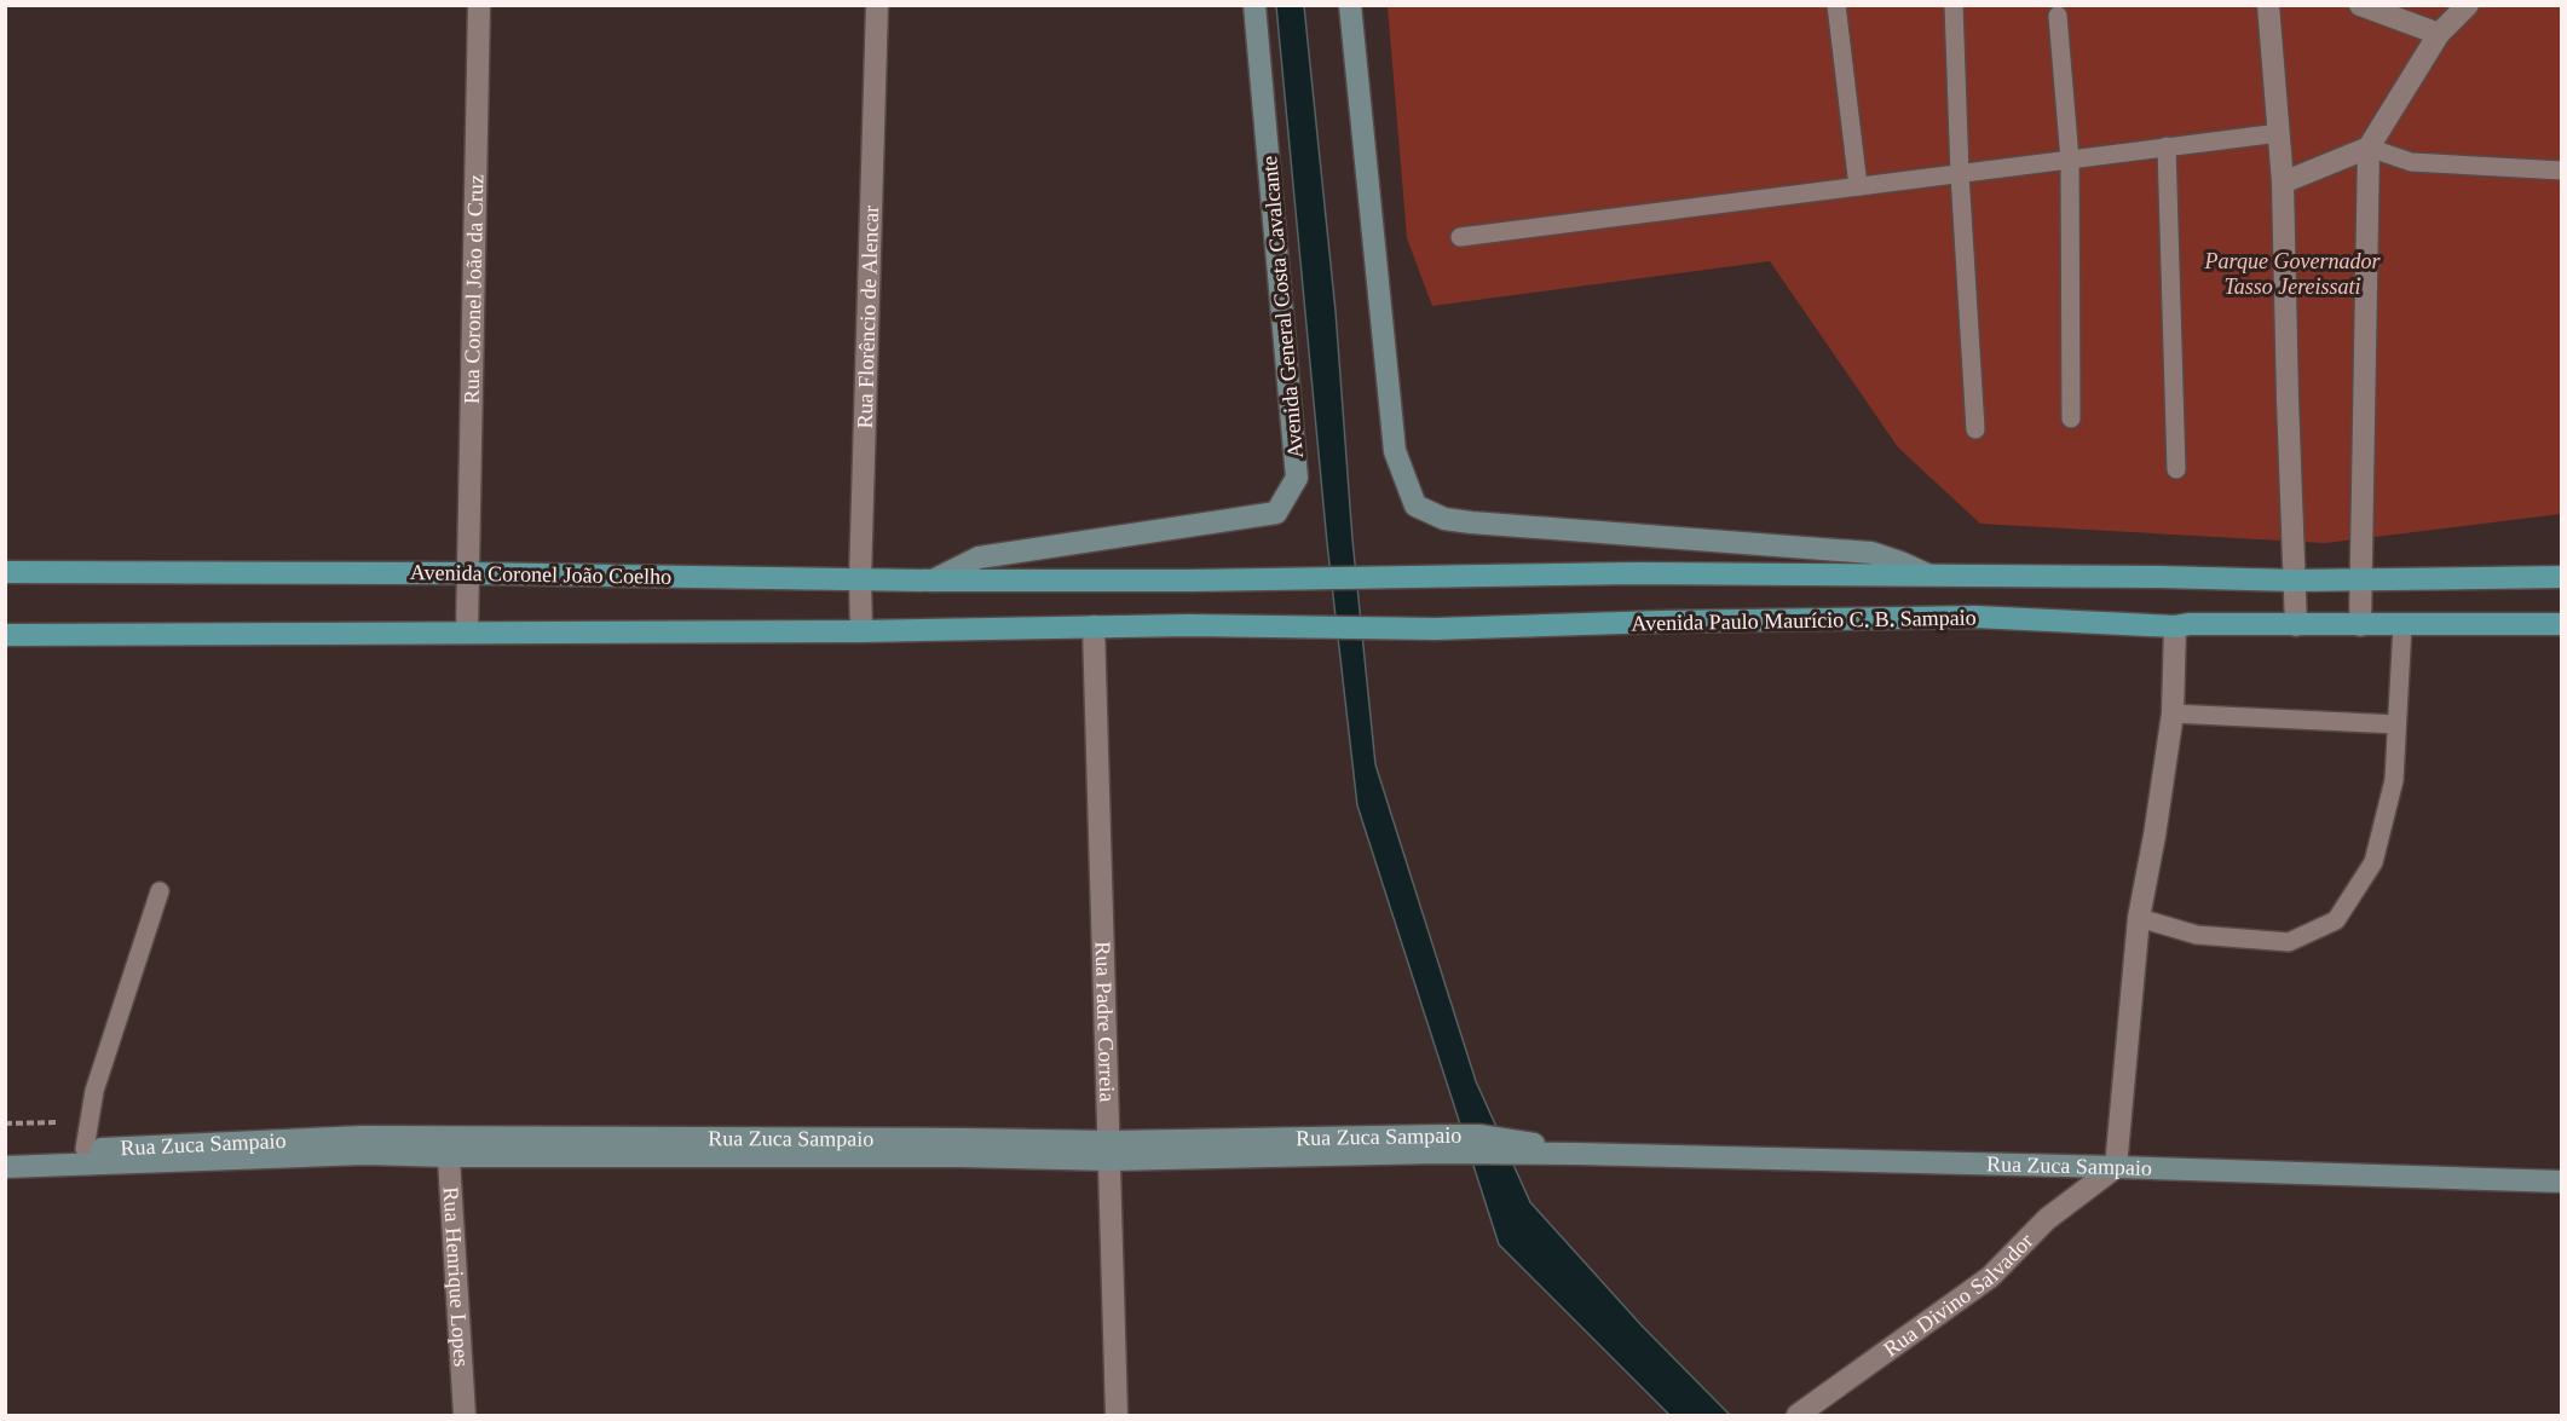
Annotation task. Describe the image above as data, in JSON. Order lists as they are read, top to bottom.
{
  "streets": {
    "main road": ["Avenida Coronel João Coelho", "Avenida Paulo Maurício C. B. Sampaio"],
    "street": [
      "Rua Coronel João da Cruz",
      "Avenida General Costa Cavalcante",
      "Rua Florêncio de Alencar",
      "Rua Padre Correia",
      "Rua Zuca Sampaio",
      "Rua Henrique Lopes",
      "Rua Divino Salvador"
    ]
  },
  "crossings": [
    ["Rua Coronel João da Cruz", "Avenida Coronel João Coelho"],
    ["Avenida General Costa Cavalcante", "Avenida Coronel João Coelho"],
    ["Rua Florêncio de Alencar", "Avenida Coronel João Coelho"],
    ["Rua Florêncio de Alencar", "Avenida Paulo Maurício C. B. Sampaio"],
    ["Avenida Coronel João Coelho", "Avenida Paulo Maurício C. B. Sampaio"],
    ["Avenida Paulo Maurício C. B. Sampaio", "Rua Padre Correia"],
    ["Rua Padre Correia", "Rua Zuca Sampaio"],
    ["Rua Zuca Sampaio", "Rua Henrique Lopes"],
    ["Rua Zuca Sampaio", "Rua Divino Salvador"]
  ],
  "parks": ["Parque Governador Tasso Jereissati"]
}
